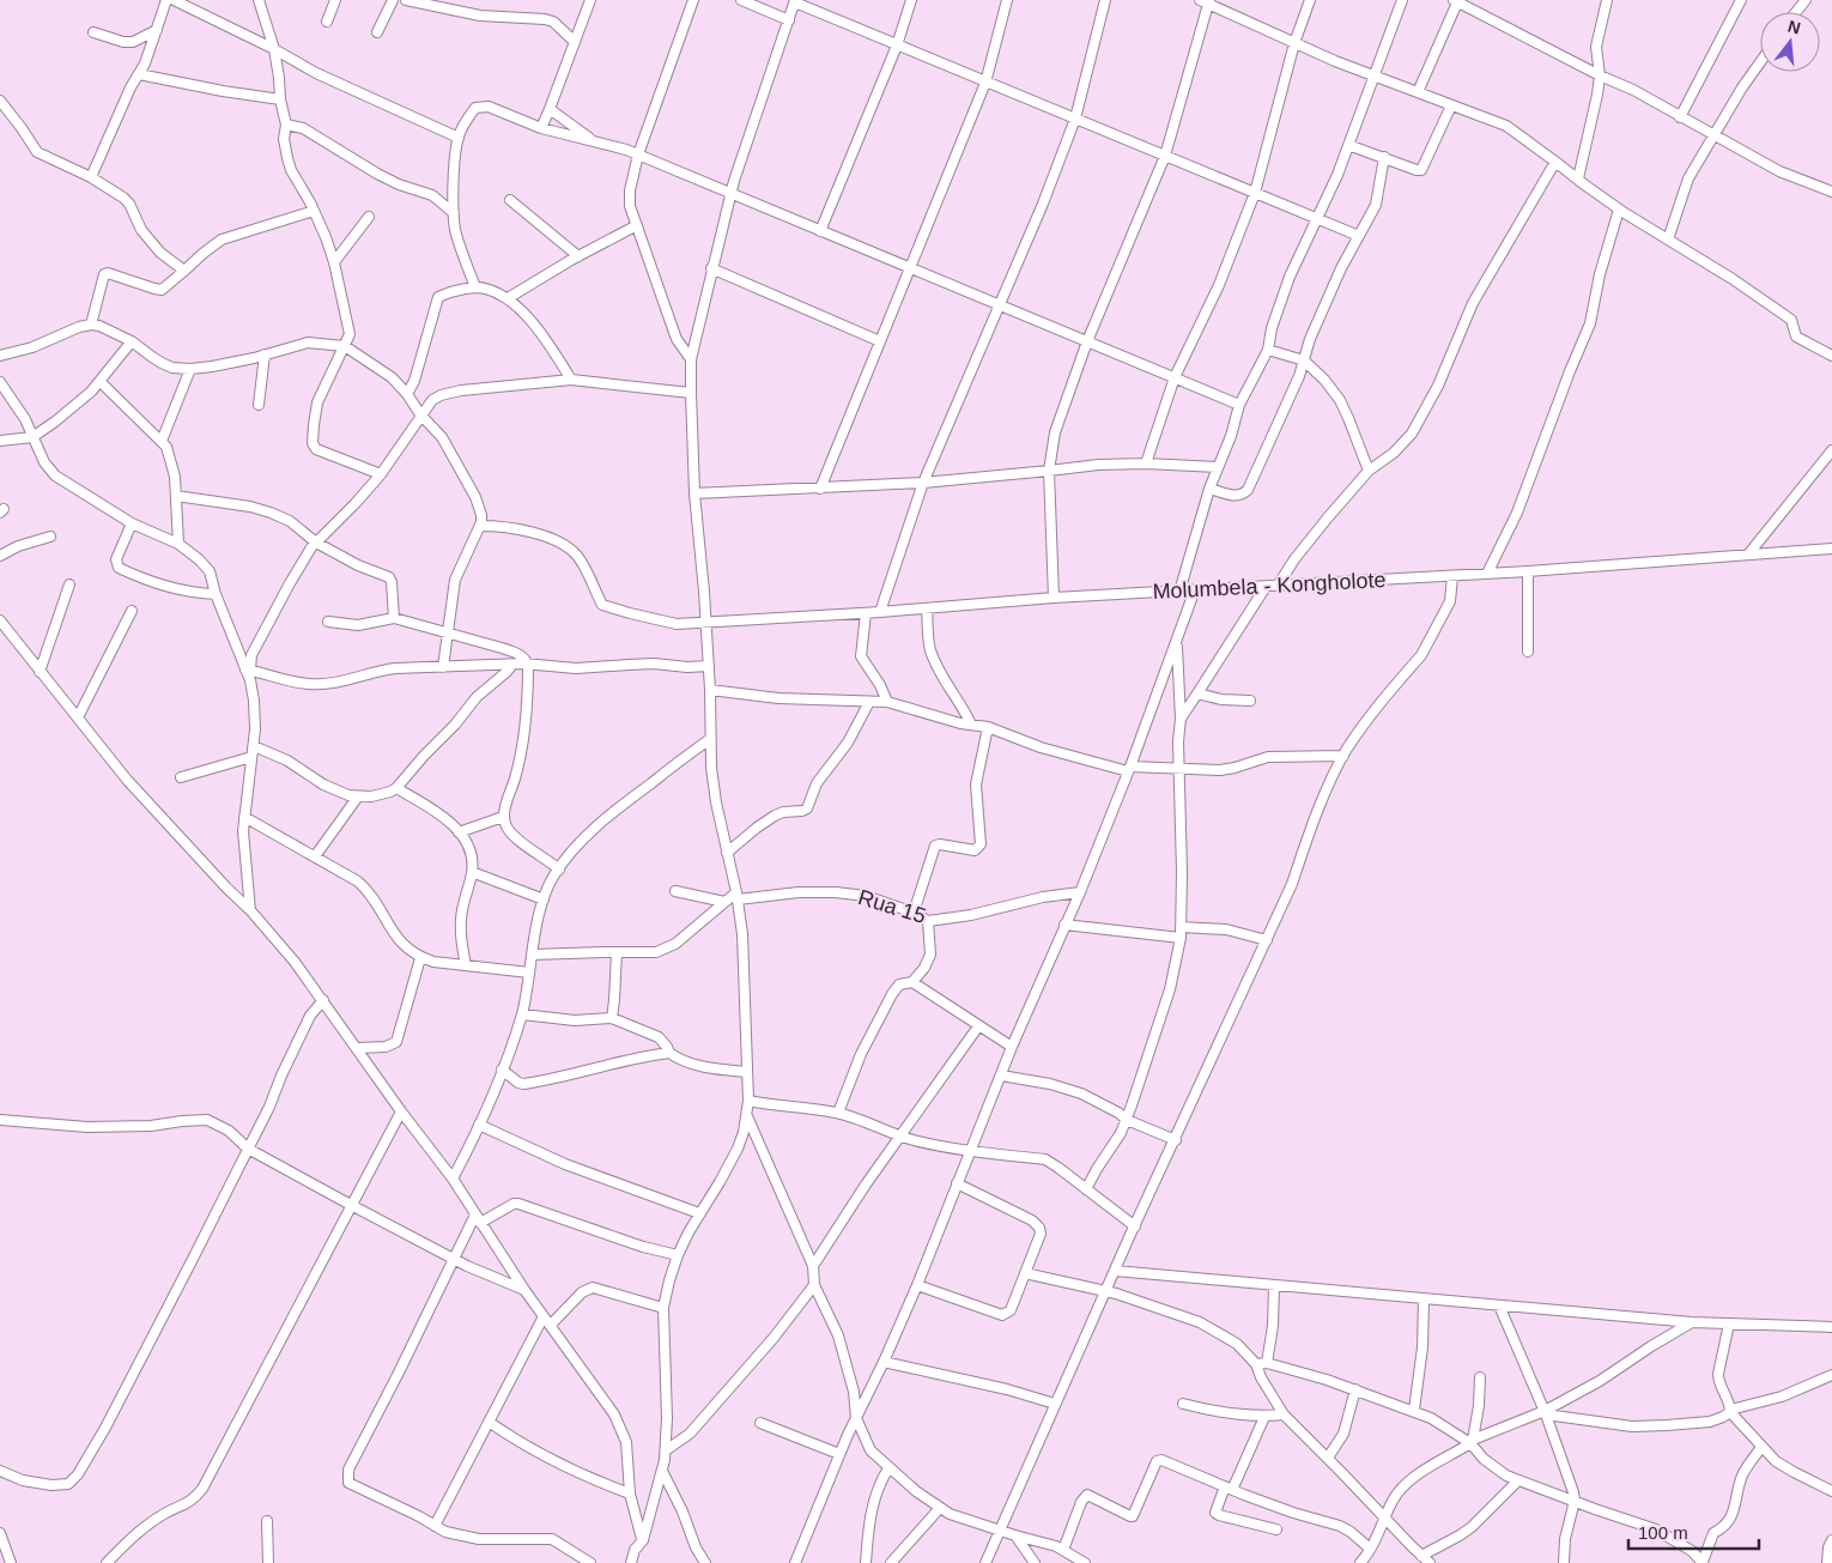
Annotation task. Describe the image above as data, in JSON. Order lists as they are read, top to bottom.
{
  "streets": {
    "street": ["Molumbela - Kongholote", "Rua 15"]
  },
  "scale_bar": "100 m",
  "north": "top"
}
